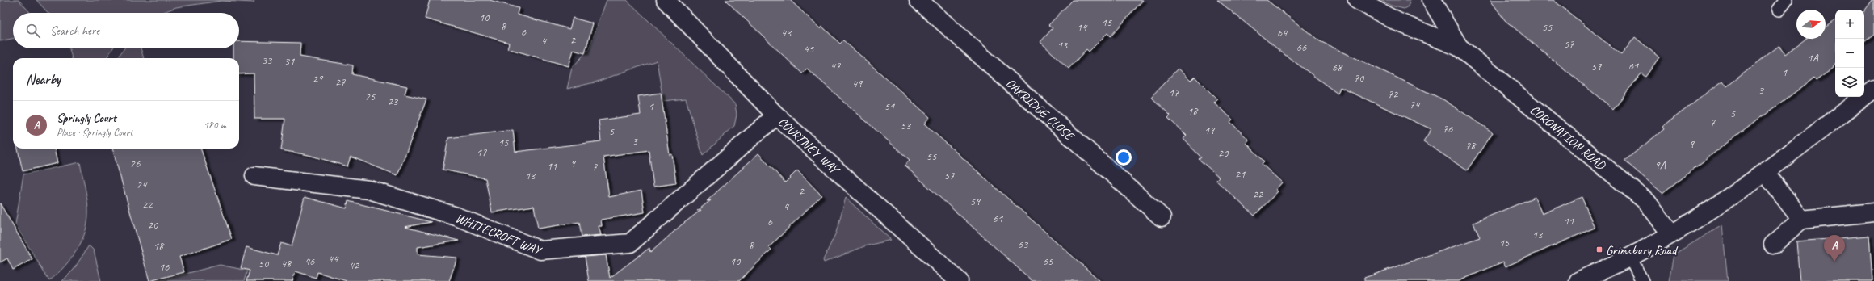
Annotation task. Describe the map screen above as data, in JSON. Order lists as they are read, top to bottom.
{
  "streets": {
    "street": [
      "OAKRIDGE CLOSE",
      "CORONATION ROAD",
      "COURTNEY WAY",
      "WHITECROFT WAY"
    ]
  },
  "crossings": [
    ["COURTNEY WAY", "WHITECROFT WAY"]
  ],
  "places": {
    "transit": ["Grimsbury Road"]
  },
  "house_numbers": [
    "10",
    "15",
    "8",
    "14",
    "55",
    "6",
    "43",
    "64",
    "2",
    "4",
    "57",
    "13",
    "66",
    "45",
    "1A",
    "33",
    "31",
    "47",
    "61",
    "59",
    "68",
    "1",
    "70",
    "29",
    "27",
    "49",
    "3",
    "17",
    "72",
    "25",
    "23",
    "74",
    "1",
    "51",
    "18",
    "5",
    "7",
    "53",
    "76",
    "19",
    "5",
    "3",
    "15",
    "9",
    "78",
    "17",
    "20",
    "55",
    "26",
    "9",
    "9A",
    "11",
    "7",
    "21",
    "13",
    "57",
    "24",
    "2",
    "22",
    "59",
    "22",
    "4",
    "61",
    "11",
    "6",
    "20",
    "13",
    "15",
    "63",
    "8",
    "18",
    "44",
    "46",
    "10",
    "65",
    "50",
    "48",
    "42",
    "16"
  ],
  "north": "right",
  "page": {
    "map_buttons": ["+", "−"],
    "search": "Search here",
    "heading": "Nearby",
    "list": [
      {
        "mark": "A",
        "name": "Springly Court",
        "note": "Place · Springly Court",
        "value": "180 m"
      }
    ],
    "pins": "A"
  }
}
